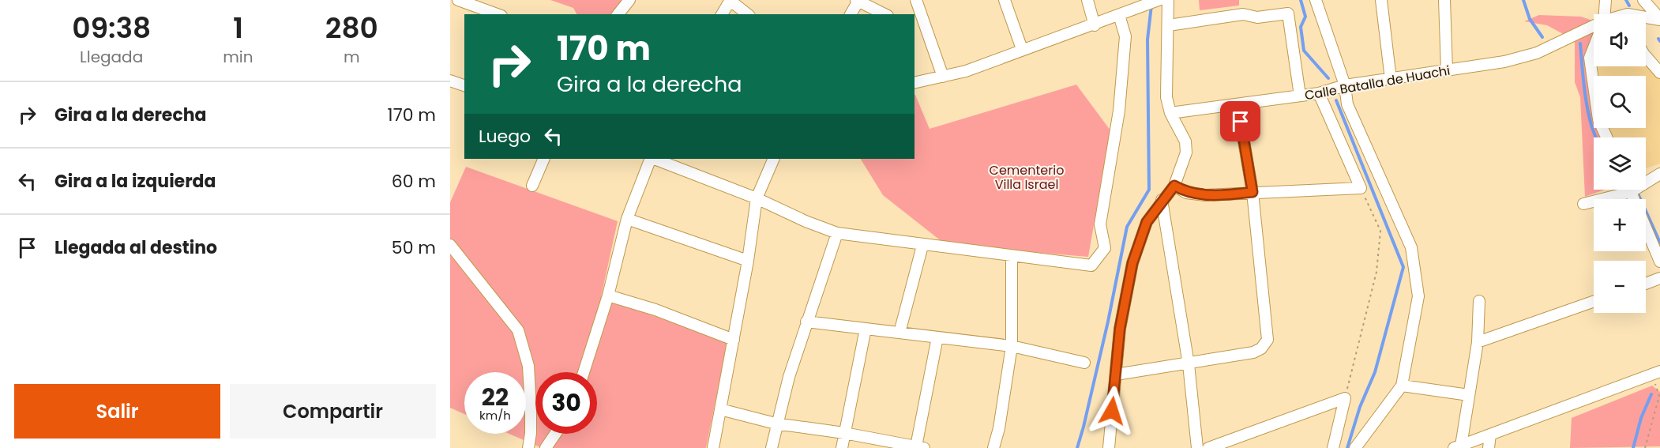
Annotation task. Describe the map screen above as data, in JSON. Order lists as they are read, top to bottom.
{
  "streets": {
    "street": ["Calle Batalla de Huachi"]
  },
  "parks": ["Cementerio Villa Israel"],
  "page": {
    "eta": [
      "09:38",
      "Llegada",
      "1",
      "min",
      "280",
      "m"
    ],
    "map_buttons": ["+", "−"],
    "turn": ["170 m", "Gira a la derecha"],
    "list": [
      {
        "name": "Gira a la derecha",
        "value": "170 m"
      },
      {
        "name": "Gira a la izquierda",
        "value": "60 m"
      },
      {
        "name": "Llegada al destino",
        "value": "50 m"
      }
    ],
    "then": "Luego",
    "speed": "22 km/h",
    "limit": "30",
    "buttons": ["Salir", "Compartir"]
  }
}
